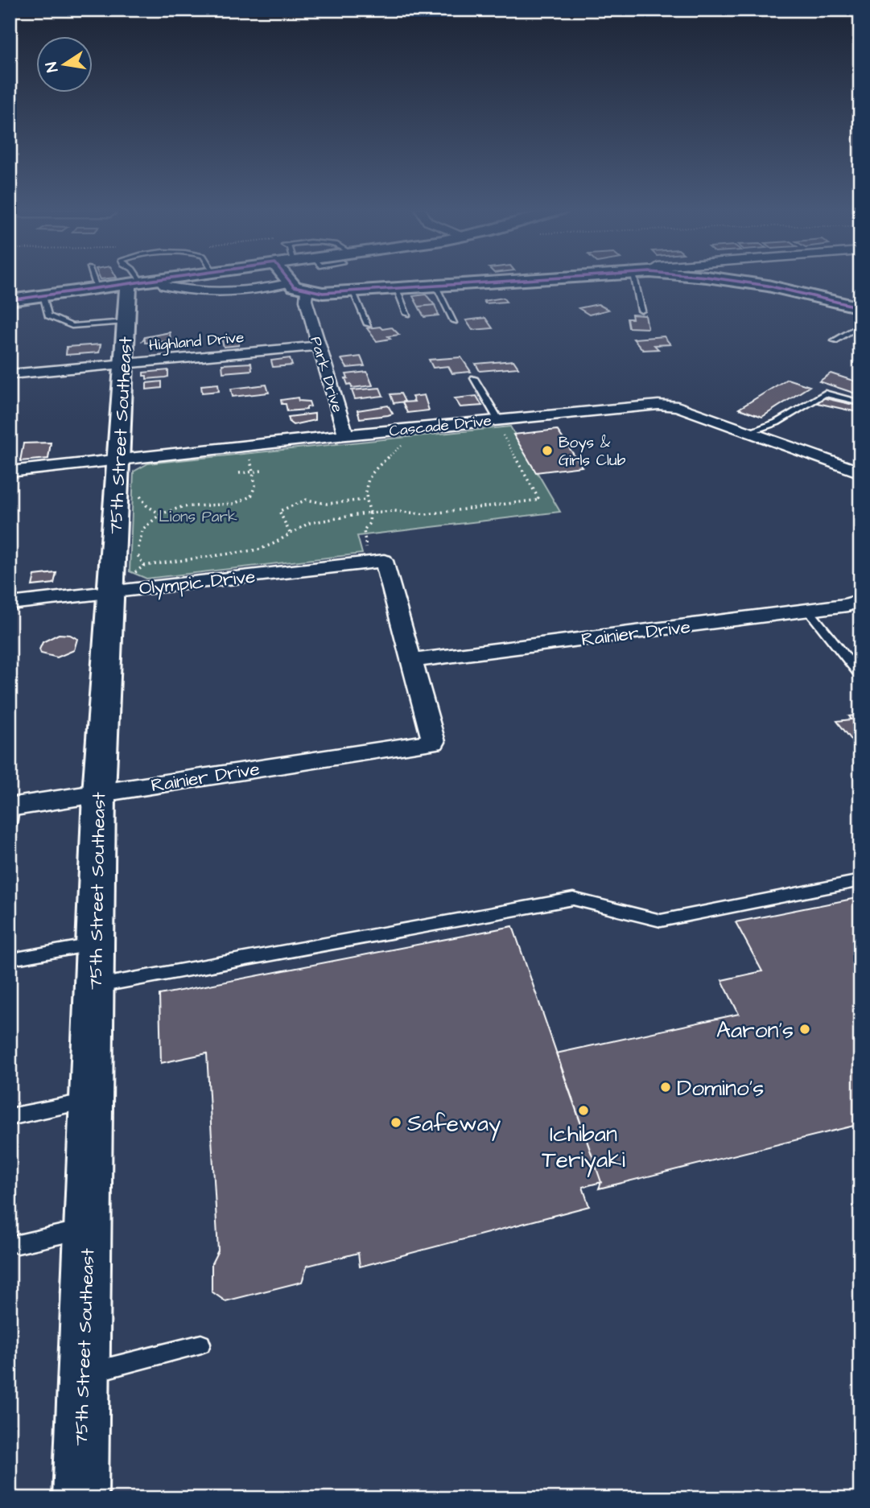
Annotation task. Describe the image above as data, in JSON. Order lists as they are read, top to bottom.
{
  "streets": {
    "street": [
      "Highland Drive",
      "Park Drive",
      "Cascade Drive",
      "75th Street Southeast",
      "Olympic Drive",
      "Rainier Drive"
    ]
  },
  "crossings": [
    ["Highland Drive", "Park Drive"],
    ["Highland Drive", "75th Street Southeast"],
    ["Park Drive", "Cascade Drive"],
    ["Cascade Drive", "75th Street Southeast"],
    ["75th Street Southeast", "Olympic Drive"],
    ["75th Street Southeast", "Rainier Drive"]
  ],
  "parks": ["Lions Park"],
  "places": [
    "Boys & Girls Club",
    "Aaron's",
    "Domino's",
    "Ichiban Teriyaki",
    "Safeway"
  ],
  "north": "left"
}
